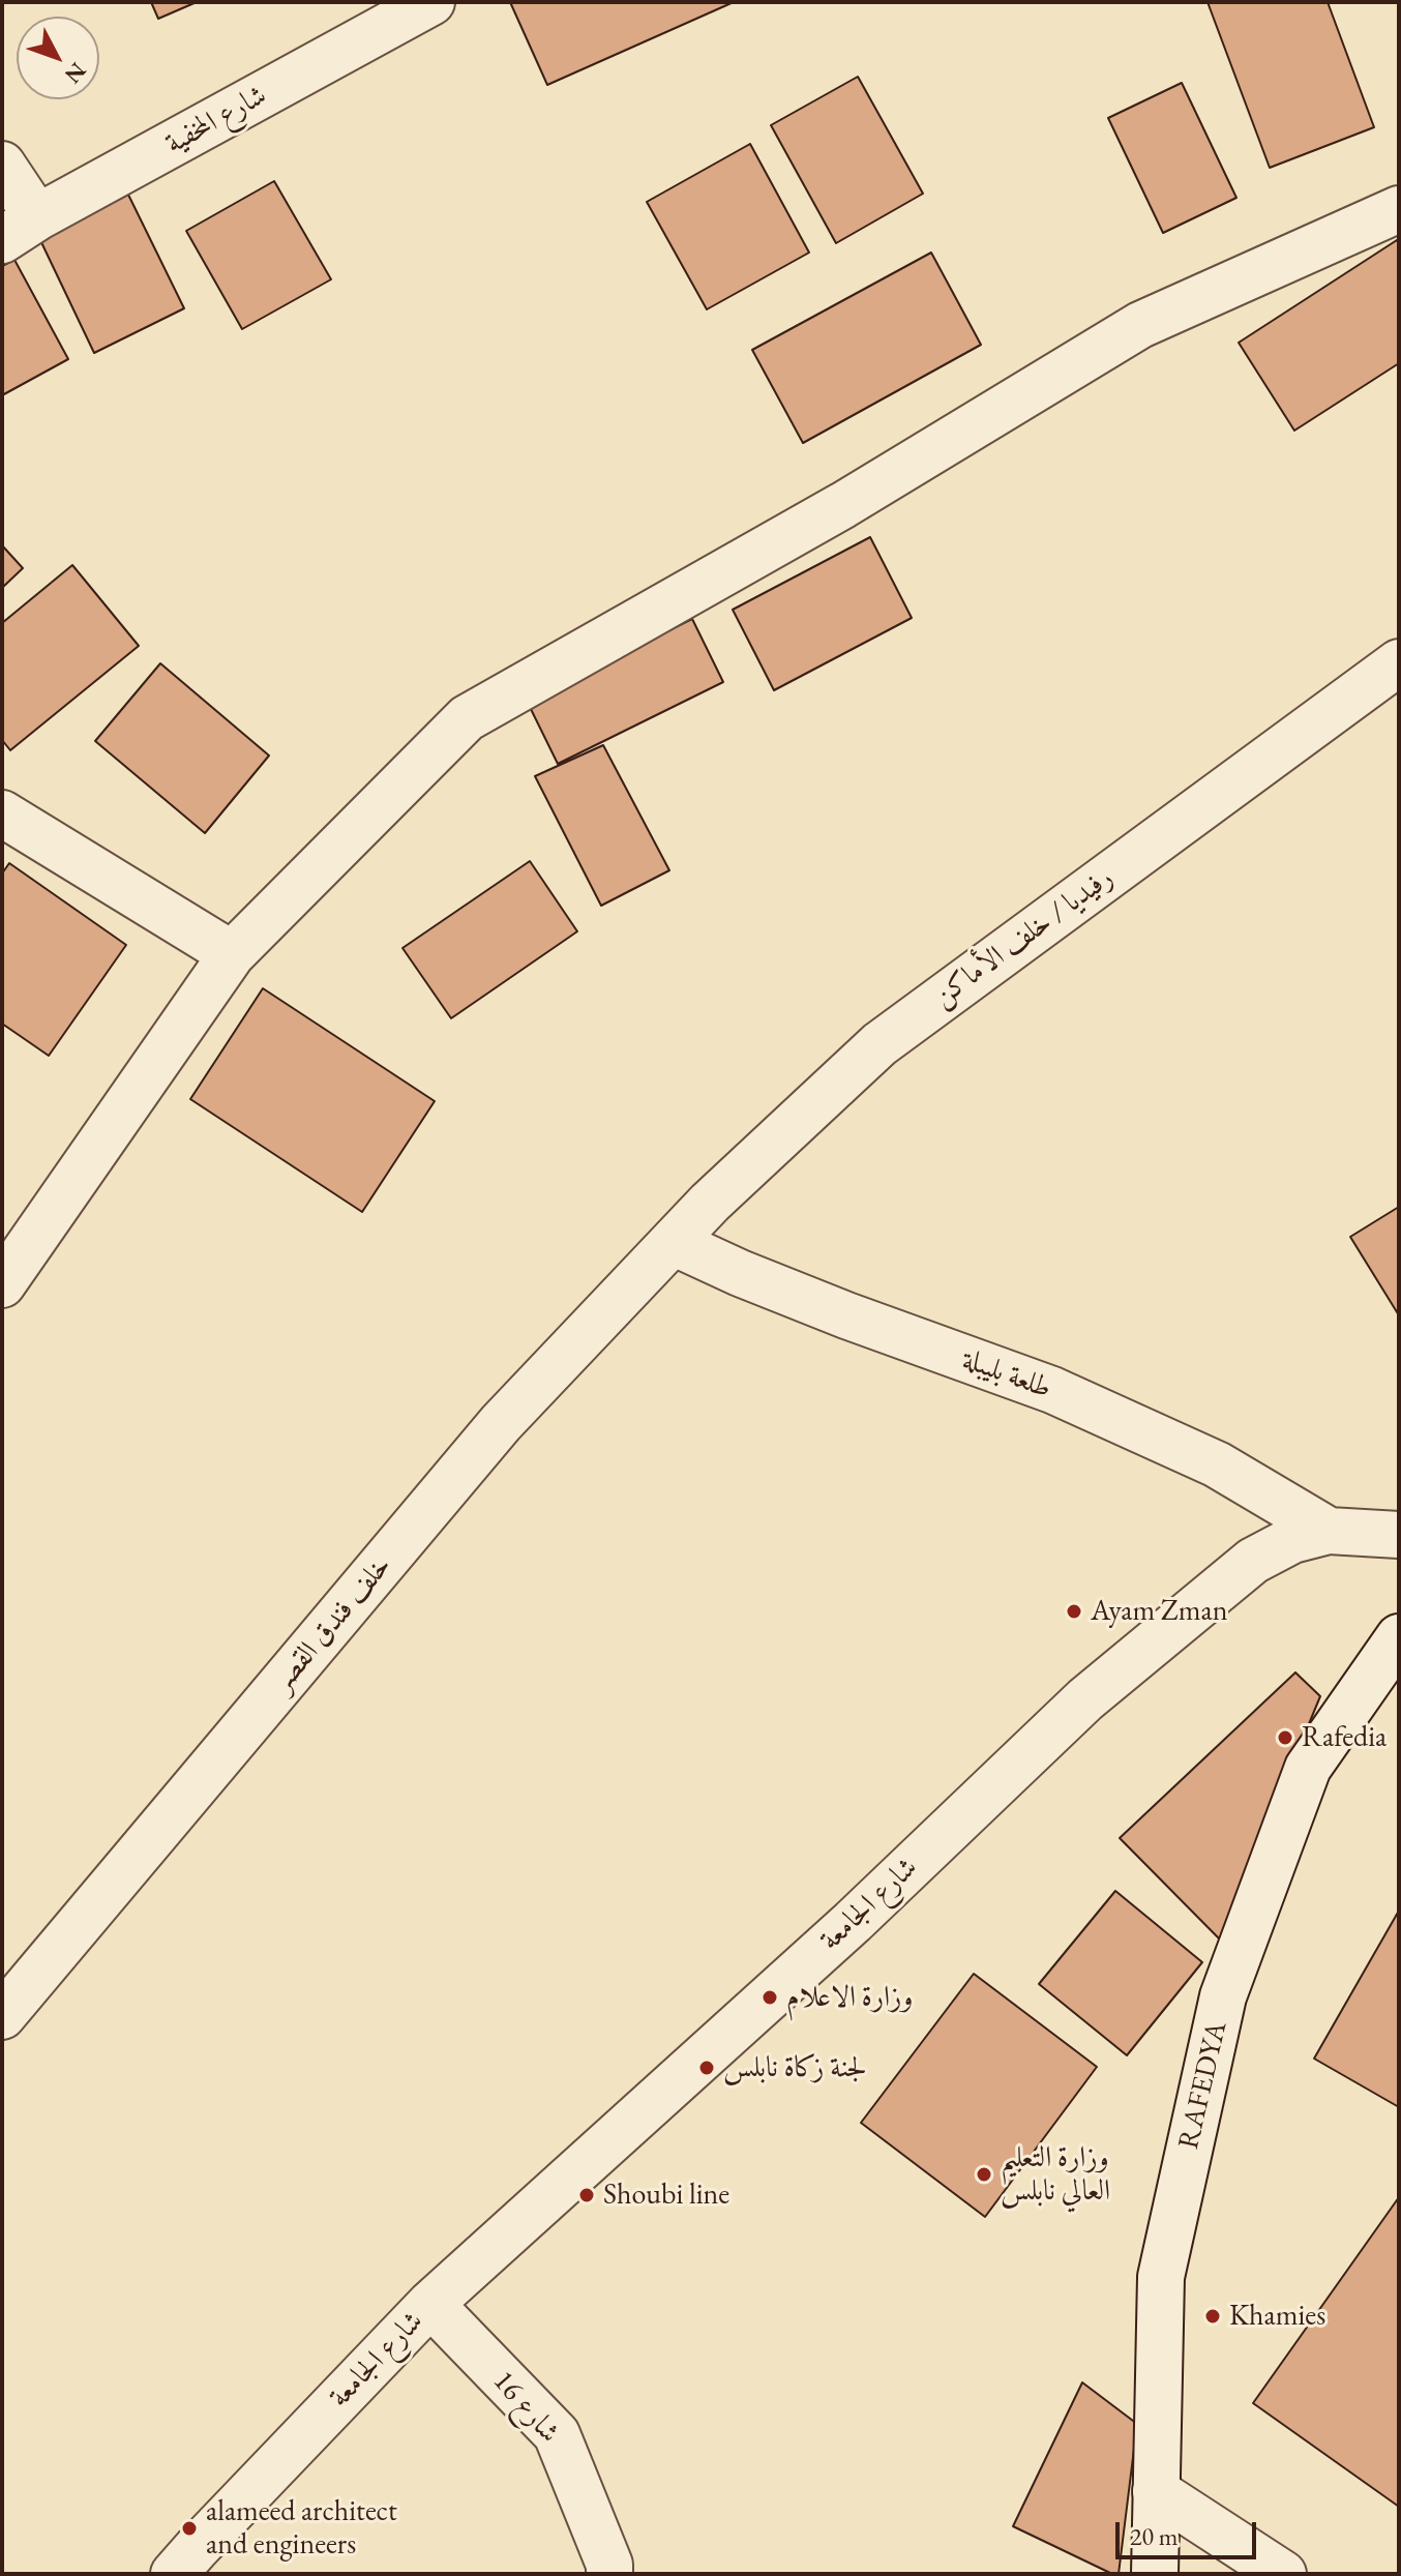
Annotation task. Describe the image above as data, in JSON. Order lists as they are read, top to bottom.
{
  "streets": {
    "street": [
      "شارع المخفية",
      "رفيديا / خلف الأماكن",
      "طلعة بليبلة",
      "خلف فندق القصر",
      "شارع الجامعة",
      "RAFEDYA",
      "شارع 16"
    ]
  },
  "crossings": [
    ["رفيديا / خلف الأماكن", "طلعة بليبلة"],
    ["رفيديا / خلف الأماكن", "خلف فندق القصر"],
    ["طلعة بليبلة", "خلف فندق القصر"],
    ["طلعة بليبلة", "شارع الجامعة"],
    ["شارع الجامعة", "شارع 16"]
  ],
  "places": [
    "Ayam Zman",
    "Rafedia",
    "وزارة الاعلام",
    "لجنة زكاة نابلس",
    "وزارة التعليم العالي نابلس",
    "Shoubi line",
    "Khamies",
    "alameed architect and engineers"
  ],
  "scale_bar": "20 m",
  "north": "bottom right"
}
